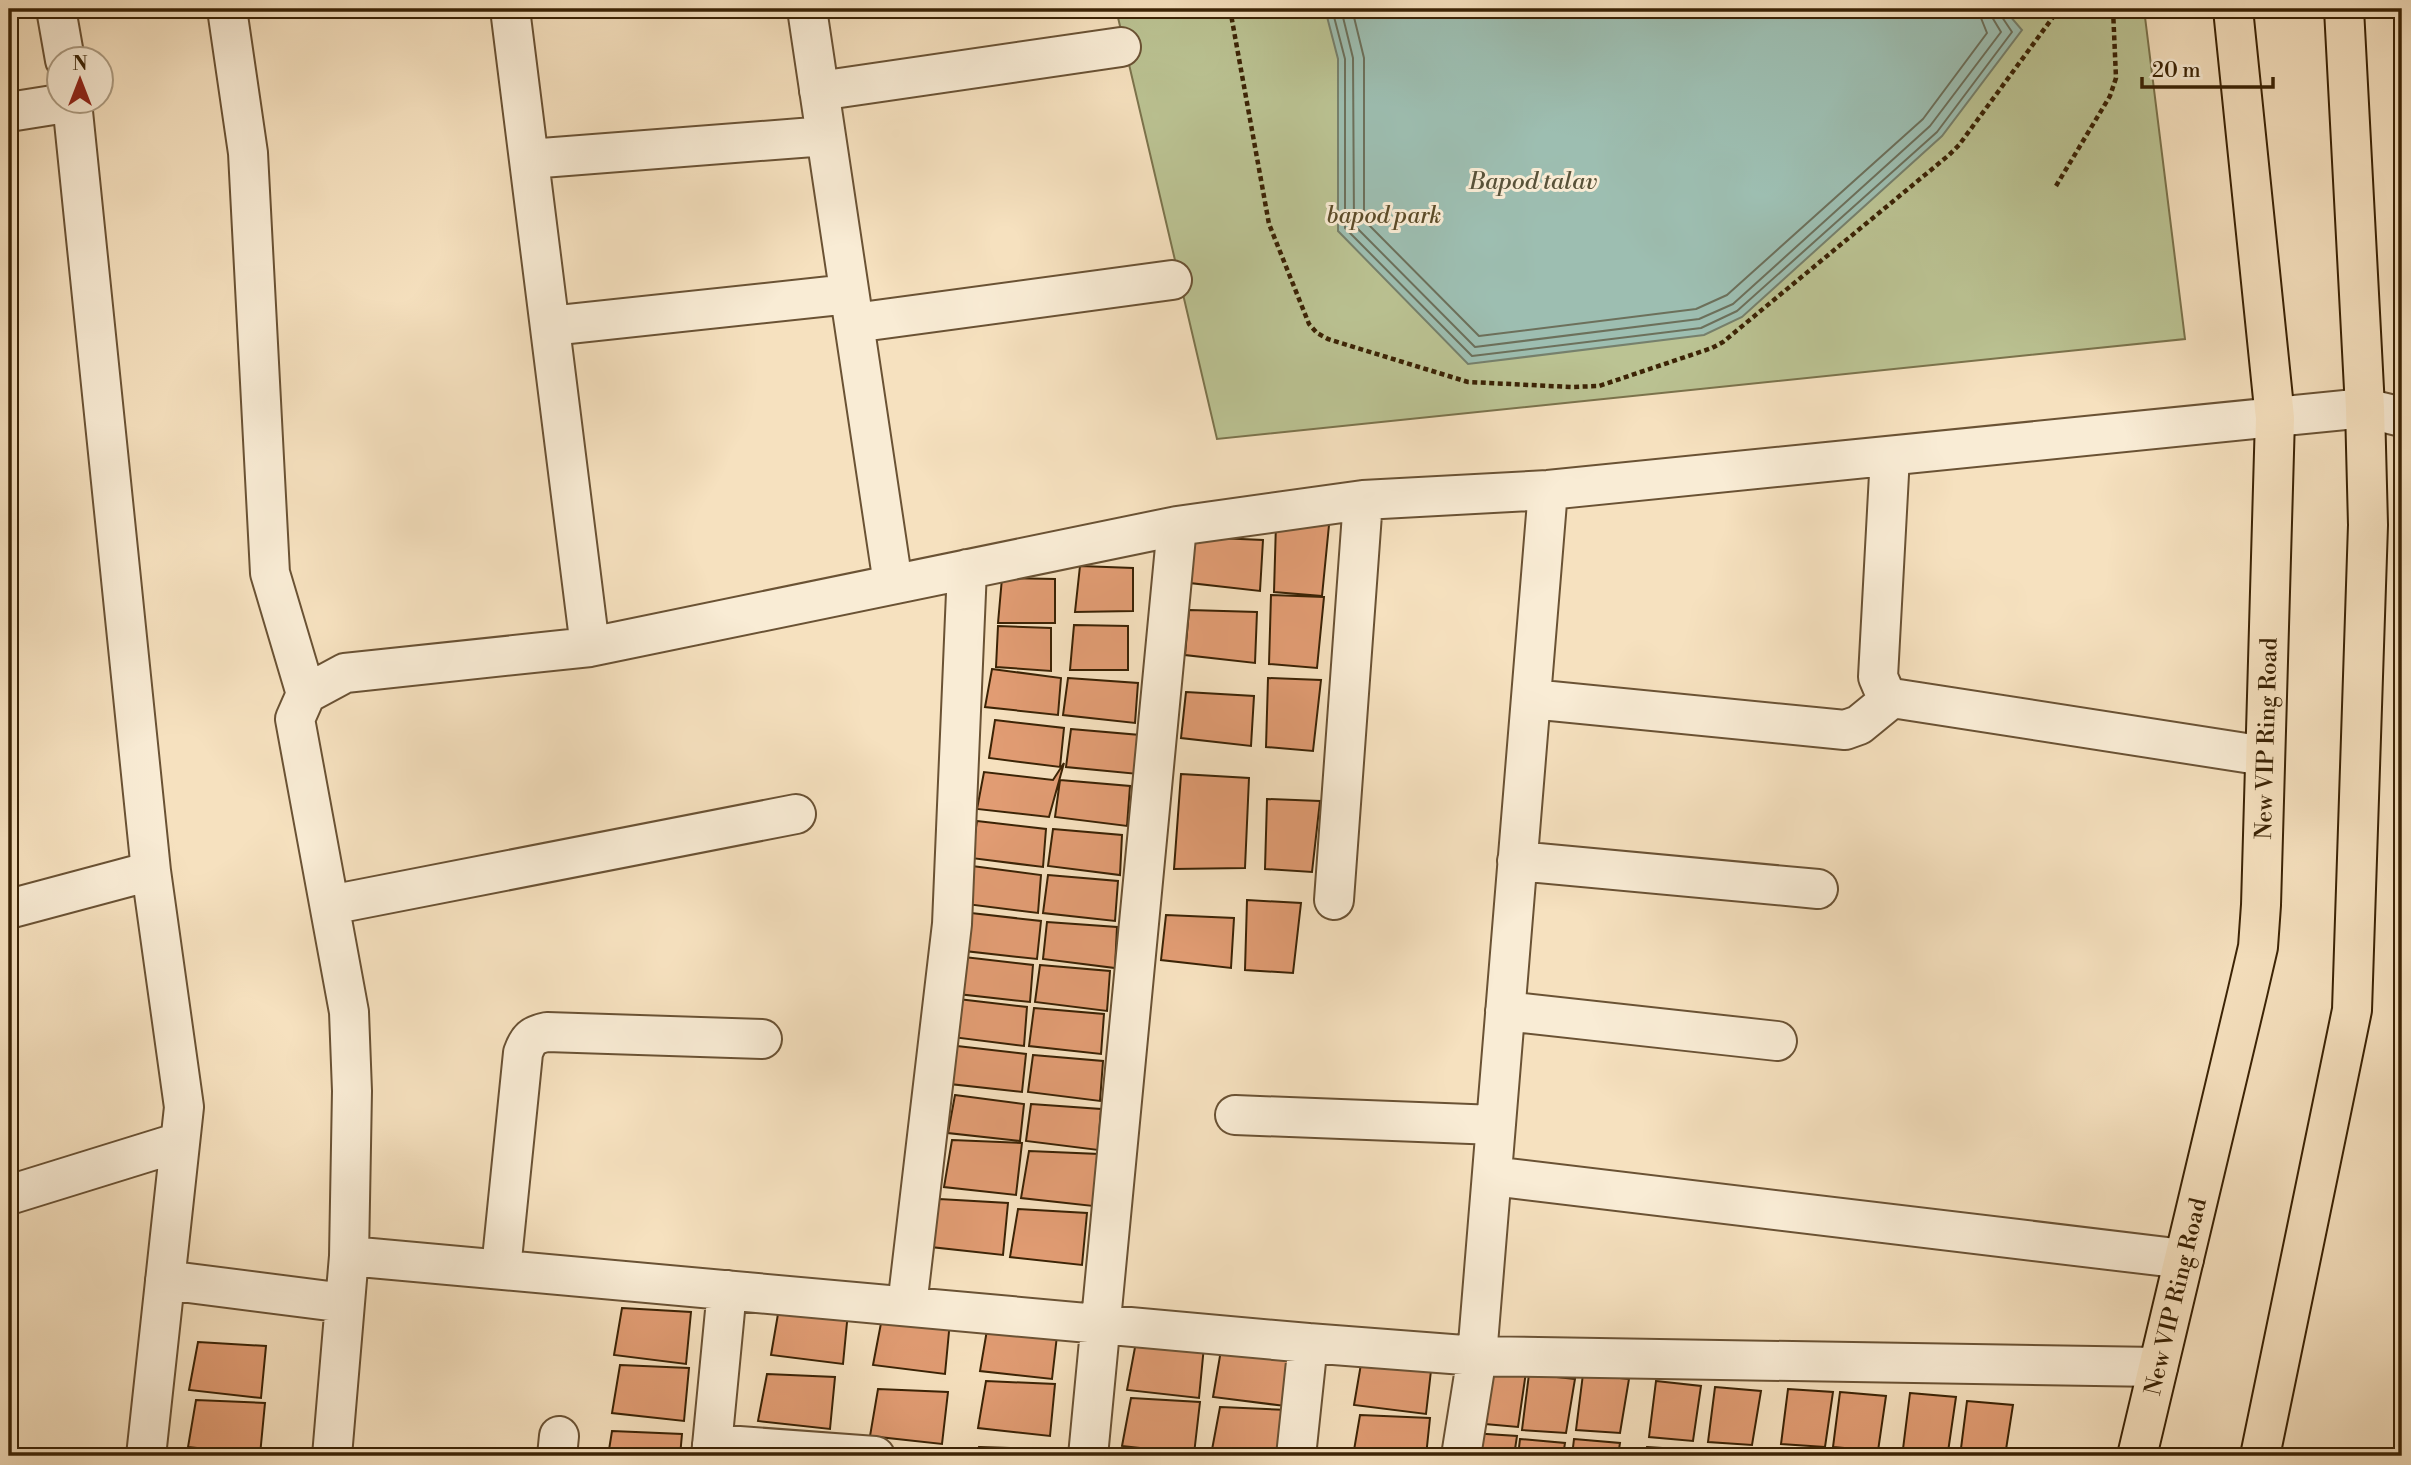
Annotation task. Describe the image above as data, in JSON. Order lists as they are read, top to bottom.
{
  "streets": {
    "main road": ["New VIP Ring Road"]
  },
  "water": ["Bapod talav"],
  "parks": ["bapod park"],
  "scale_bar": "20 m",
  "north": "top"
}
